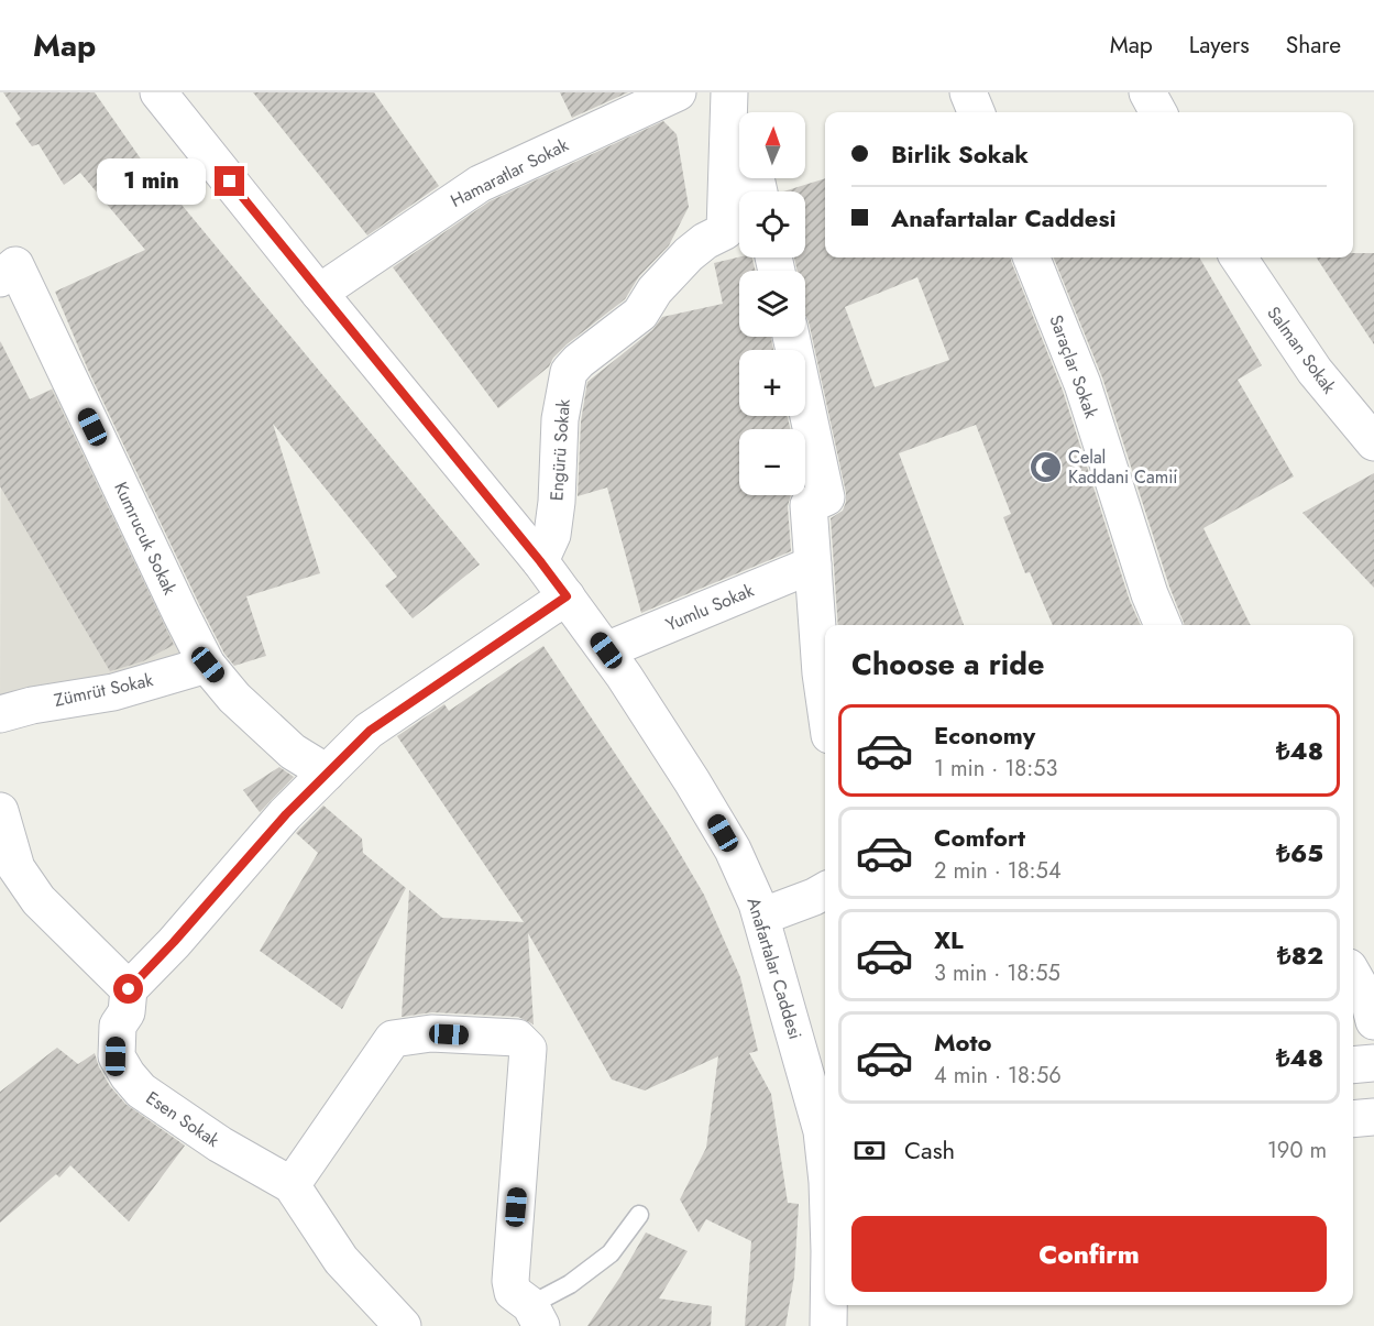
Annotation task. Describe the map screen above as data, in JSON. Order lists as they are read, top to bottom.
{
  "streets": {
    "street": [
      "Hamaratlar Sokak",
      "Salman Sokak",
      "Saraçlar Sokak",
      "Engürü Sokak",
      "Kumrucuk Sokak",
      "Yumlu Sokak",
      "Zümrüt Sokak",
      "Anafartalar Caddesi",
      "Esen Sokak"
    ]
  },
  "crossings": [
    ["Hamaratlar Sokak", "Anafartalar Caddesi"],
    ["Engürü Sokak", "Anafartalar Caddesi"],
    ["Kumrucuk Sokak", "Zümrüt Sokak"],
    ["Yumlu Sokak", "Anafartalar Caddesi"]
  ],
  "places": {
    "mosque": ["Celal Kaddani Camii"]
  },
  "north": "top",
  "page": {
    "header": "Map",
    "nav": ["Map", "Layers", "Share"],
    "map_buttons": ["+", "−"],
    "banner": ["Birlik Sokak", "Anafartalar Caddesi"],
    "bubble": "1 min",
    "heading": "Choose a ride",
    "list": [
      {
        "name": "Economy",
        "note": "1 min · 18:53",
        "value": "₺48"
      },
      {
        "name": "Comfort",
        "note": "2 min · 18:54",
        "value": "₺65"
      },
      {
        "name": "XL",
        "note": "3 min · 18:55",
        "value": "₺82"
      },
      {
        "name": "Moto",
        "note": "4 min · 18:56",
        "value": "₺48"
      }
    ],
    "pay": ["Cash", "190 m"],
    "buttons": "Confirm"
  }
}
